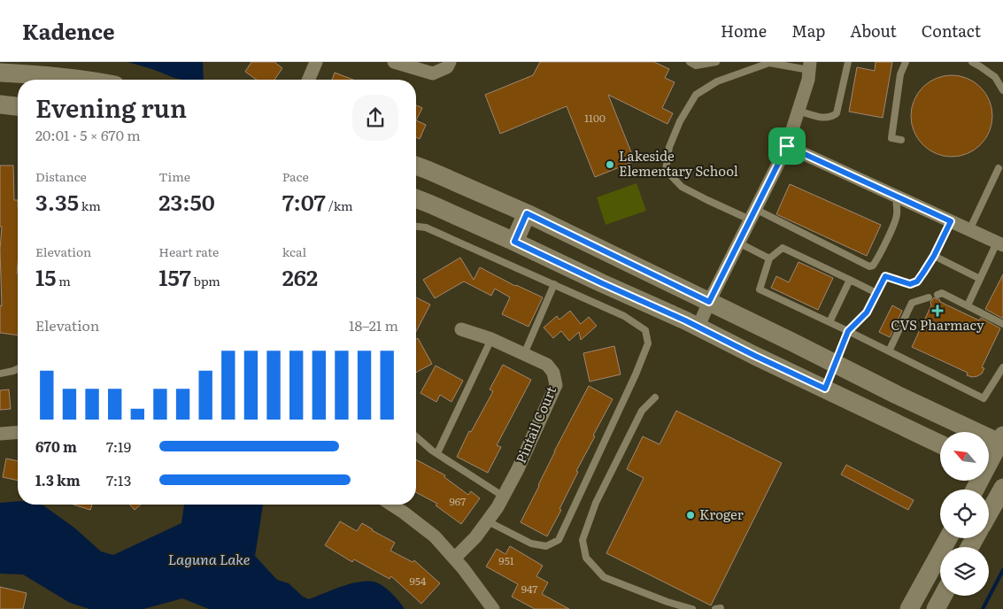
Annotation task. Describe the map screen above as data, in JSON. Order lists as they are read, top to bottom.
{
  "streets": {
    "street": ["Pintail Court"]
  },
  "water": ["Laguna Lake"],
  "places": {
    "other": ["Lakeside Elementary School", "Kroger"],
    "health": ["CVS Pharmacy"]
  },
  "house_numbers": [
    "1100",
    "967",
    "951",
    "954",
    "947"
  ],
  "north": "top left",
  "page": {
    "header": "Kadence",
    "nav": [
      "Home",
      "Map",
      "About",
      "Contact"
    ],
    "heading": ["Evening run", "20:01 · 5 × 670 m"],
    "stats": [
      ["Distance", "3.35 km"],
      ["Time", "23:50"],
      ["Pace", "7:07 /km"],
      ["Elevation", "15 m"],
      ["Heart rate", "157 bpm"],
      ["kcal", "262"]
    ],
    "chart": ["Elevation", "18–21 m"],
    "list": [
      {
        "name": "670 m",
        "note": "7:19"
      },
      {
        "name": "1.3 km",
        "note": "7:13"
      }
    ]
  }
}
